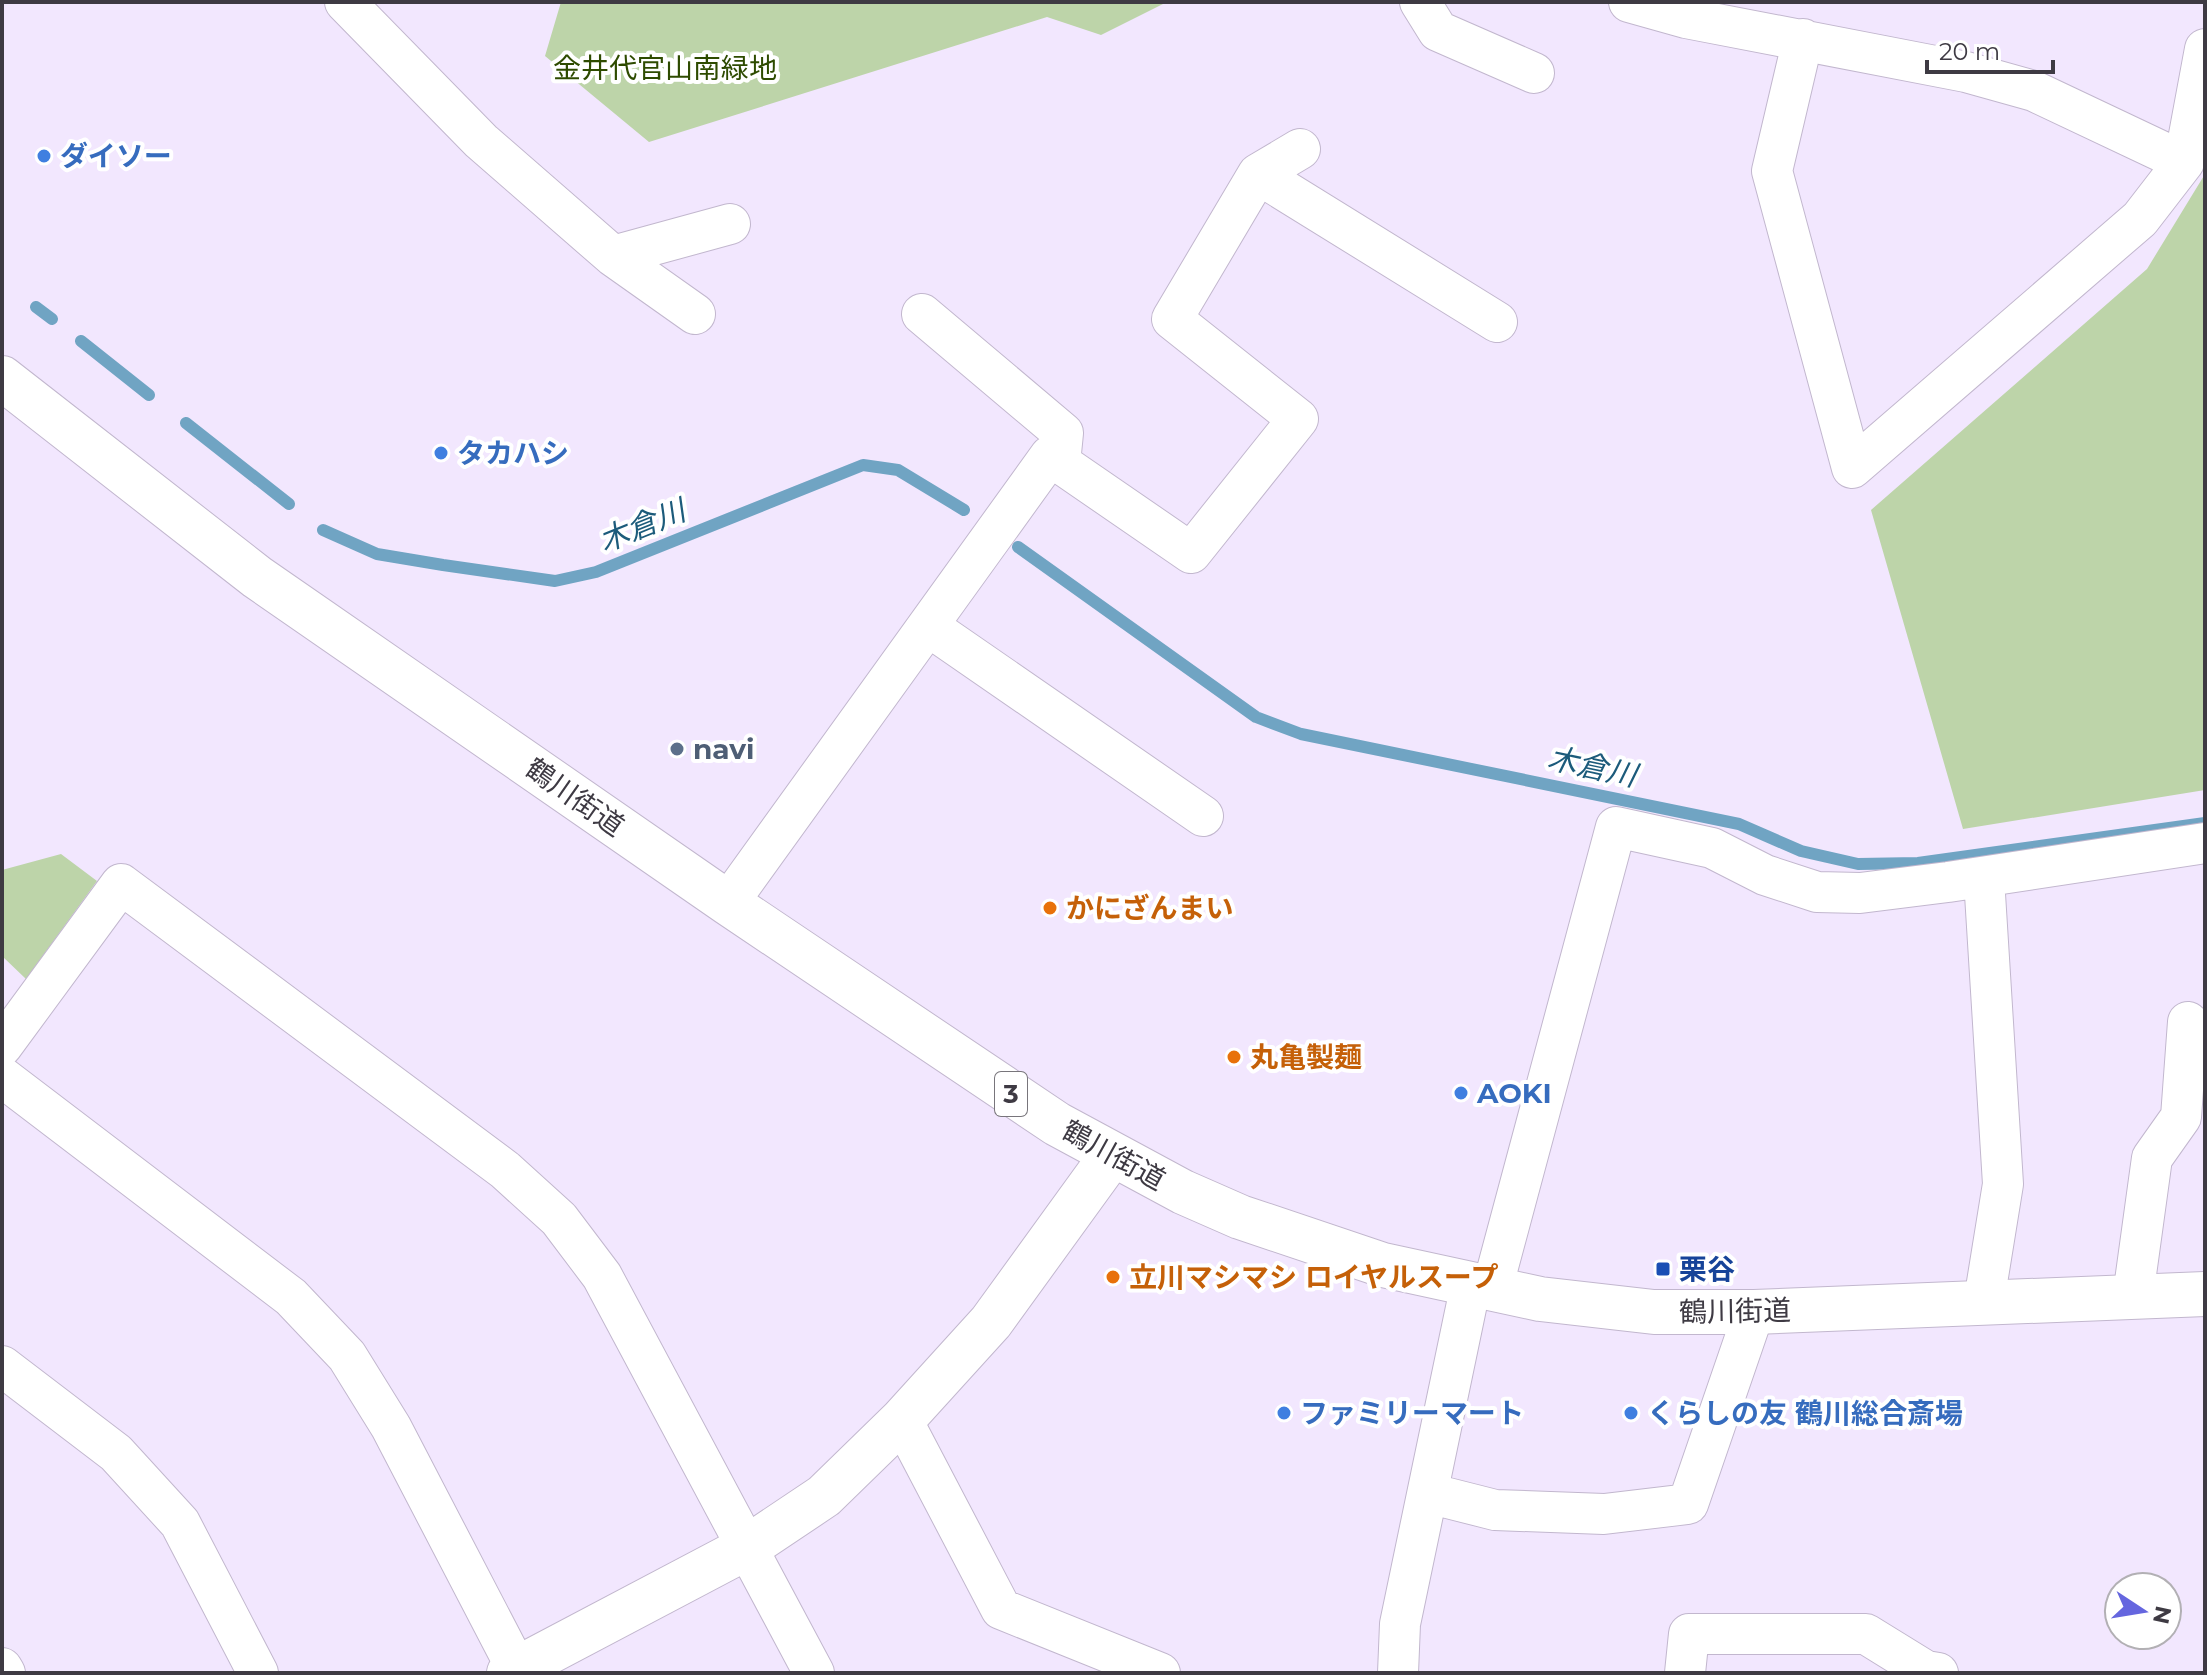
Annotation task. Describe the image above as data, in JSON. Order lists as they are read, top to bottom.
{
  "streets": {
    "main road": ["鶴川街道", "3"]
  },
  "water": ["木倉川"],
  "parks": ["金井代官山南緑地"],
  "places": {
    "other": [
      "ダイソー",
      "タカハシ",
      "navi",
      "かにざんまい",
      "丸亀製麺",
      "AOKI",
      "立川マシマシ ロイヤルスープ",
      "ファミリーマート",
      "くらしの友 鶴川総合斎場"
    ],
    "transit": ["栗谷"]
  },
  "scale_bar": "20 m",
  "north": "right"
}
